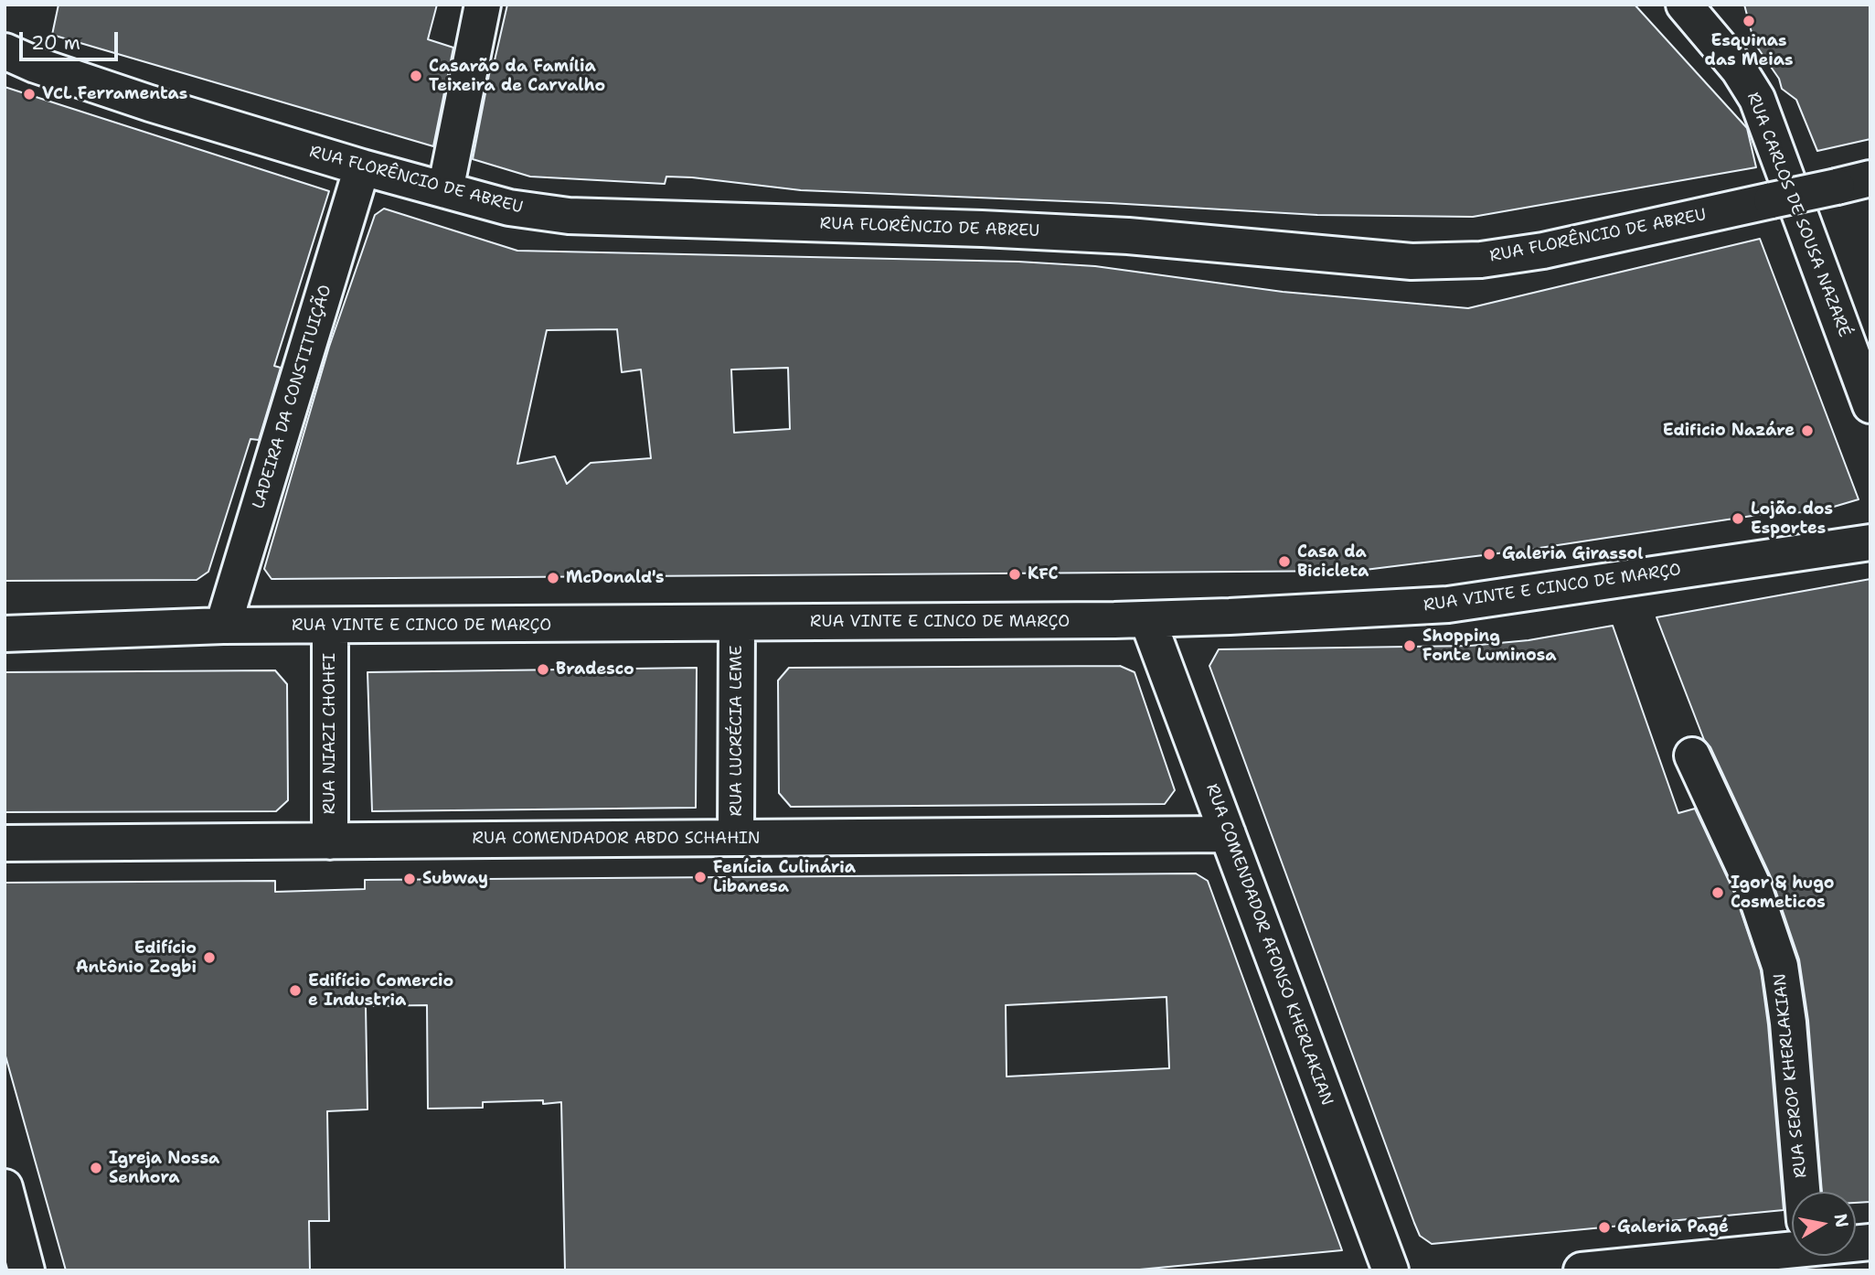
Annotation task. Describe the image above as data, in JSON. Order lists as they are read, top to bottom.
{
  "streets": {
    "street": [
      "RUA FLORÊNCIO DE ABREU",
      "RUA CARLOS DE SOUSA NAZARÉ",
      "LADEIRA DA CONSTITUIÇÃO",
      "RUA VINTE E CINCO DE MARÇO",
      "RUA LUCRÉCIA LEME",
      "RUA NIAZI CHOHFI",
      "RUA COMENDADOR ABDO SCHAHIN",
      "RUA COMENDADOR AFONSO KHERLAKIAN",
      "RUA SEROP KHERLAKIAN"
    ]
  },
  "crossings": [
    ["RUA FLORÊNCIO DE ABREU", "LADEIRA DA CONSTITUIÇÃO"],
    ["LADEIRA DA CONSTITUIÇÃO", "RUA VINTE E CINCO DE MARÇO"],
    ["RUA VINTE E CINCO DE MARÇO", "RUA LUCRÉCIA LEME"],
    ["RUA VINTE E CINCO DE MARÇO", "RUA NIAZI CHOHFI"],
    ["RUA VINTE E CINCO DE MARÇO", "RUA COMENDADOR AFONSO KHERLAKIAN"],
    ["RUA LUCRÉCIA LEME", "RUA COMENDADOR ABDO SCHAHIN"],
    ["RUA NIAZI CHOHFI", "RUA COMENDADOR ABDO SCHAHIN"],
    ["RUA COMENDADOR ABDO SCHAHIN", "RUA COMENDADOR AFONSO KHERLAKIAN"]
  ],
  "places": [
    "Esquinas das Meias",
    "Casarão da Família Teixeira de Carvalho",
    "VCL Ferramentas",
    "Edificio Nazáre",
    "Lojão dos Esportes",
    "Galeria Girassol",
    "Casa da Bicicleta",
    "KFC",
    "McDonald's",
    "Shopping Fonte Luminosa",
    "Bradesco",
    "Fenícia Culinária Libanesa",
    "Subway",
    "Igor & hugo Cosmeticos",
    "Edifício Antônio Zogbi",
    "Edifício Comercio e Industria",
    "Igreja Nossa Senhora",
    "Galeria Pagé"
  ],
  "scale_bar": "20 m",
  "north": "right"
}
